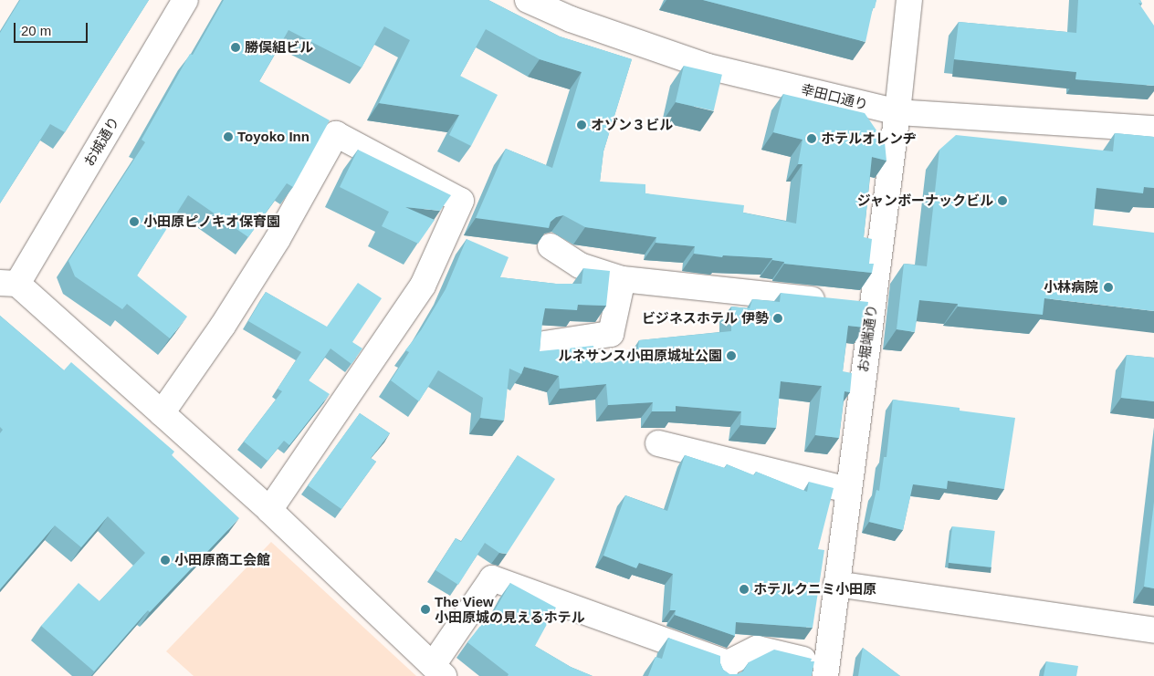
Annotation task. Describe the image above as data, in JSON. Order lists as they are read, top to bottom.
{
  "streets": {
    "street": ["幸田口通り", "お城通り", "お堀端通り"]
  },
  "crossings": [
    ["幸田口通り", "お堀端通り"]
  ],
  "places": [
    "勝俣組ビル",
    "オゾン３ビル",
    "Toyoko Inn",
    "ホテルオレンヂ",
    "ジャンボーナックビル",
    "小田原ピノキオ保育園",
    "小林病院",
    "ビジネスホテル 伊勢",
    "ルネサンス小田原城址公園",
    "小田原商工会館",
    "ホテルクニミ小田原",
    "The View 小田原城の見えるホテル"
  ],
  "scale_bar": "20 m"
}
